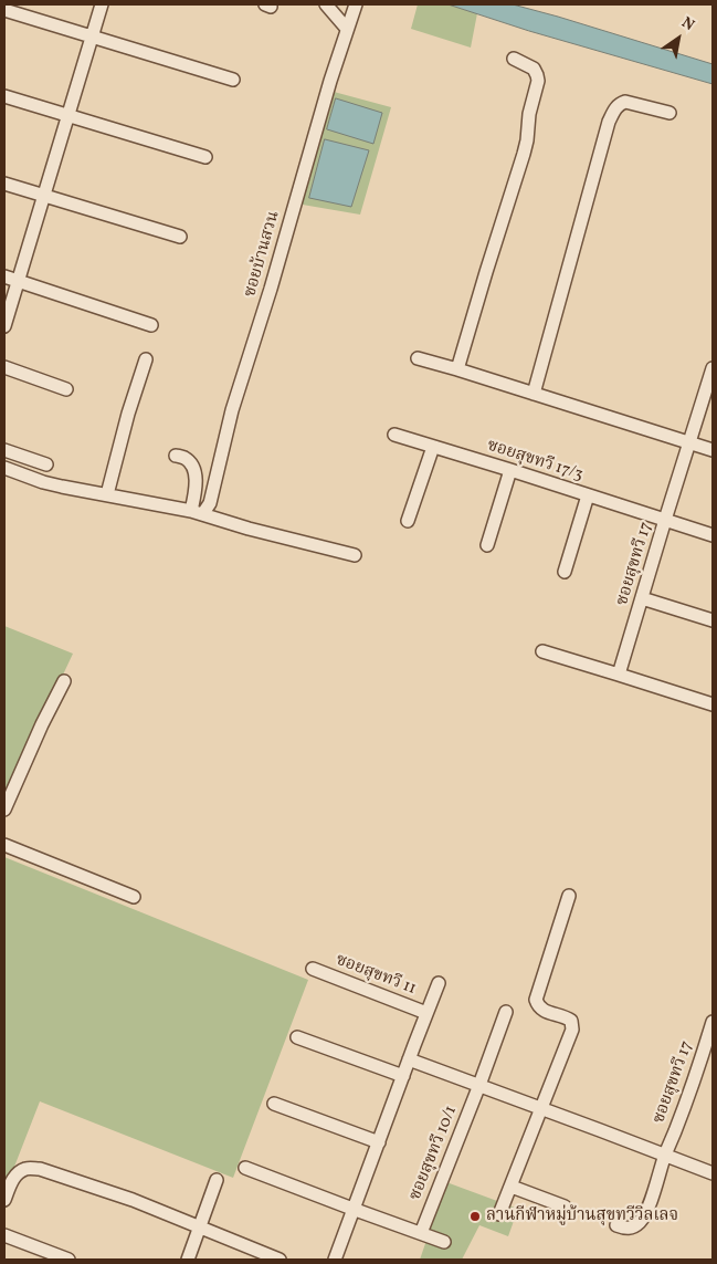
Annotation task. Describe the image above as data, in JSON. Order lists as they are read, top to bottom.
{
  "streets": {
    "street": [
      "ซอยบ้านสวน",
      "ซอยสุขทวี 17/3",
      "ซอยสุขทวี 17",
      "ซอยสุขทวี 11",
      "ซอยสุขทวี 10/1"
    ]
  },
  "crossings": [
    ["ซอยสุขทวี 17/3", "ซอยสุขทวี 17"]
  ],
  "places": ["ลานกีฬาหมู่บ้านสุขทวีวิลเลจ"],
  "north": "top right"
}
